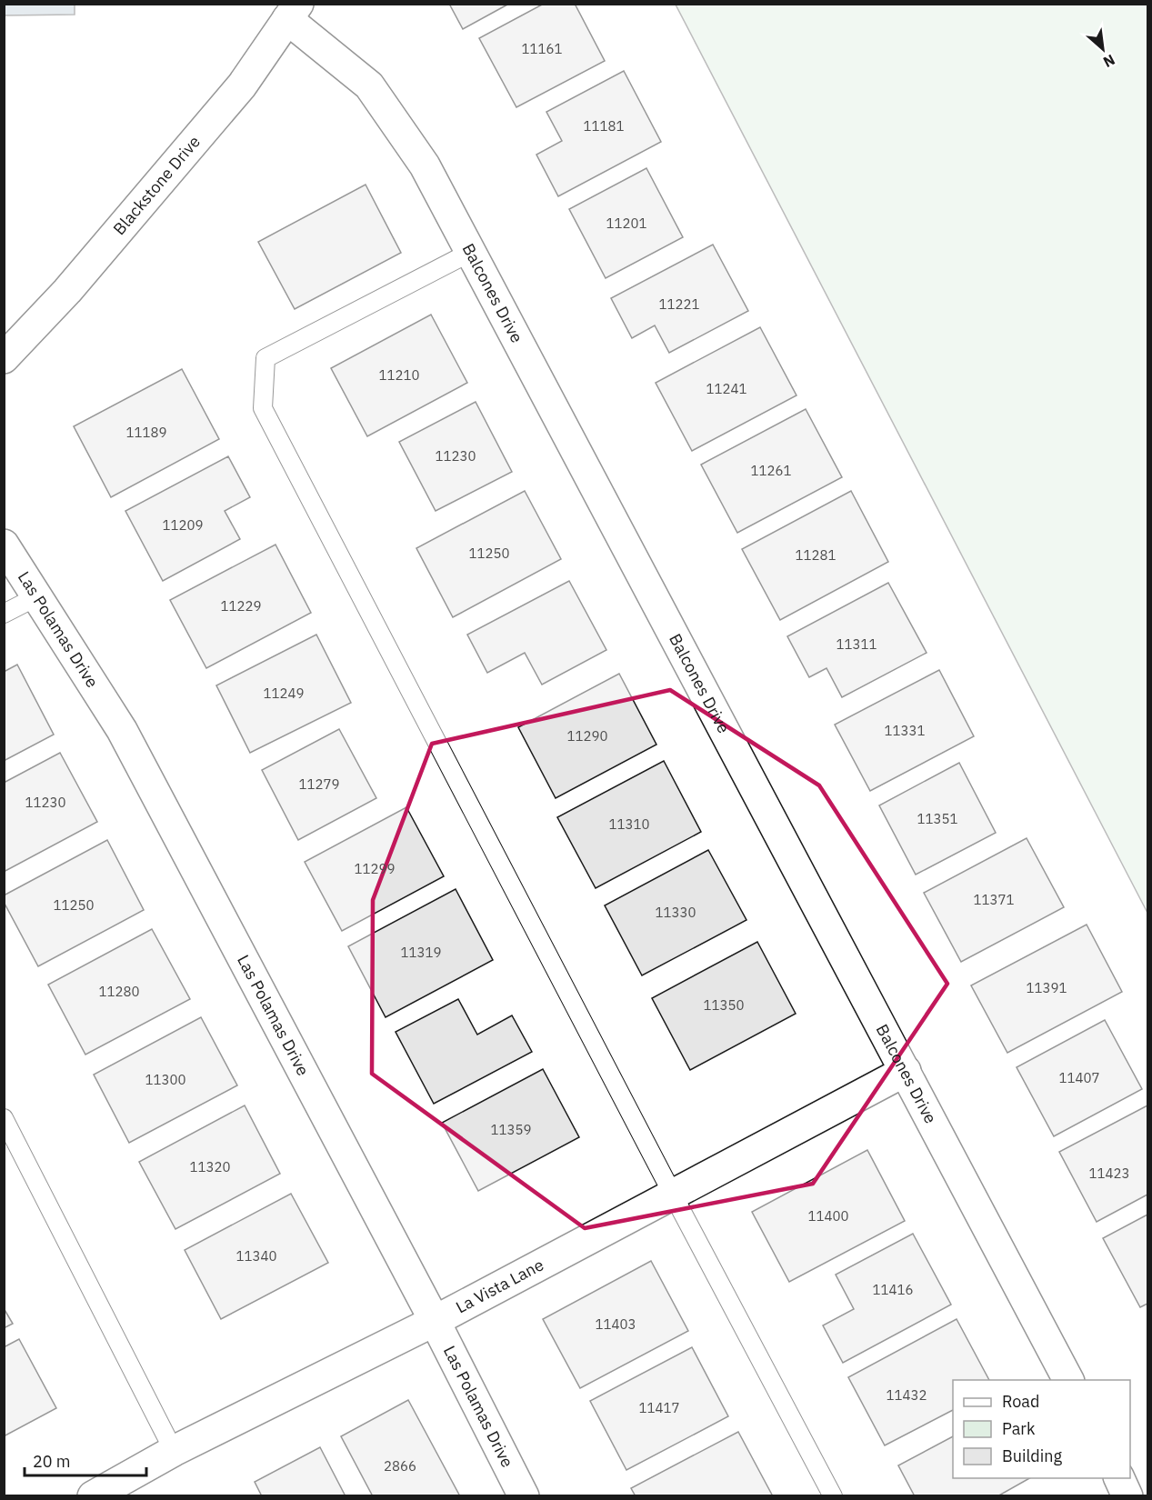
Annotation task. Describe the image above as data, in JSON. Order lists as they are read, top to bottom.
{
  "streets": {
    "street": [
      "Blackstone Drive",
      "Balcones Drive",
      "Las Polamas Drive",
      "La Vista Lane"
    ]
  },
  "crossings": [
    ["Blackstone Drive", "Balcones Drive"],
    ["Balcones Drive", "La Vista Lane"],
    ["Las Polamas Drive", "La Vista Lane"]
  ],
  "house_numbers": [
    "11161",
    "11181",
    "11201",
    "11221",
    "11210",
    "11241",
    "11189",
    "11230",
    "11261",
    "11209",
    "11250",
    "11281",
    "11229",
    "11311",
    "11249",
    "11331",
    "11290",
    "11279",
    "11230",
    "11351",
    "11310",
    "11299",
    "11371",
    "11250",
    "11330",
    "11319",
    "11391",
    "11280",
    "11350",
    "11407",
    "11300",
    "11359",
    "11320",
    "11423",
    "11400",
    "11340",
    "11416",
    "11403",
    "11432",
    "11417",
    "2866"
  ],
  "legend": ["Road", "Park", "Building"],
  "scale_bar": "20 m",
  "north": "bottom right"
}
